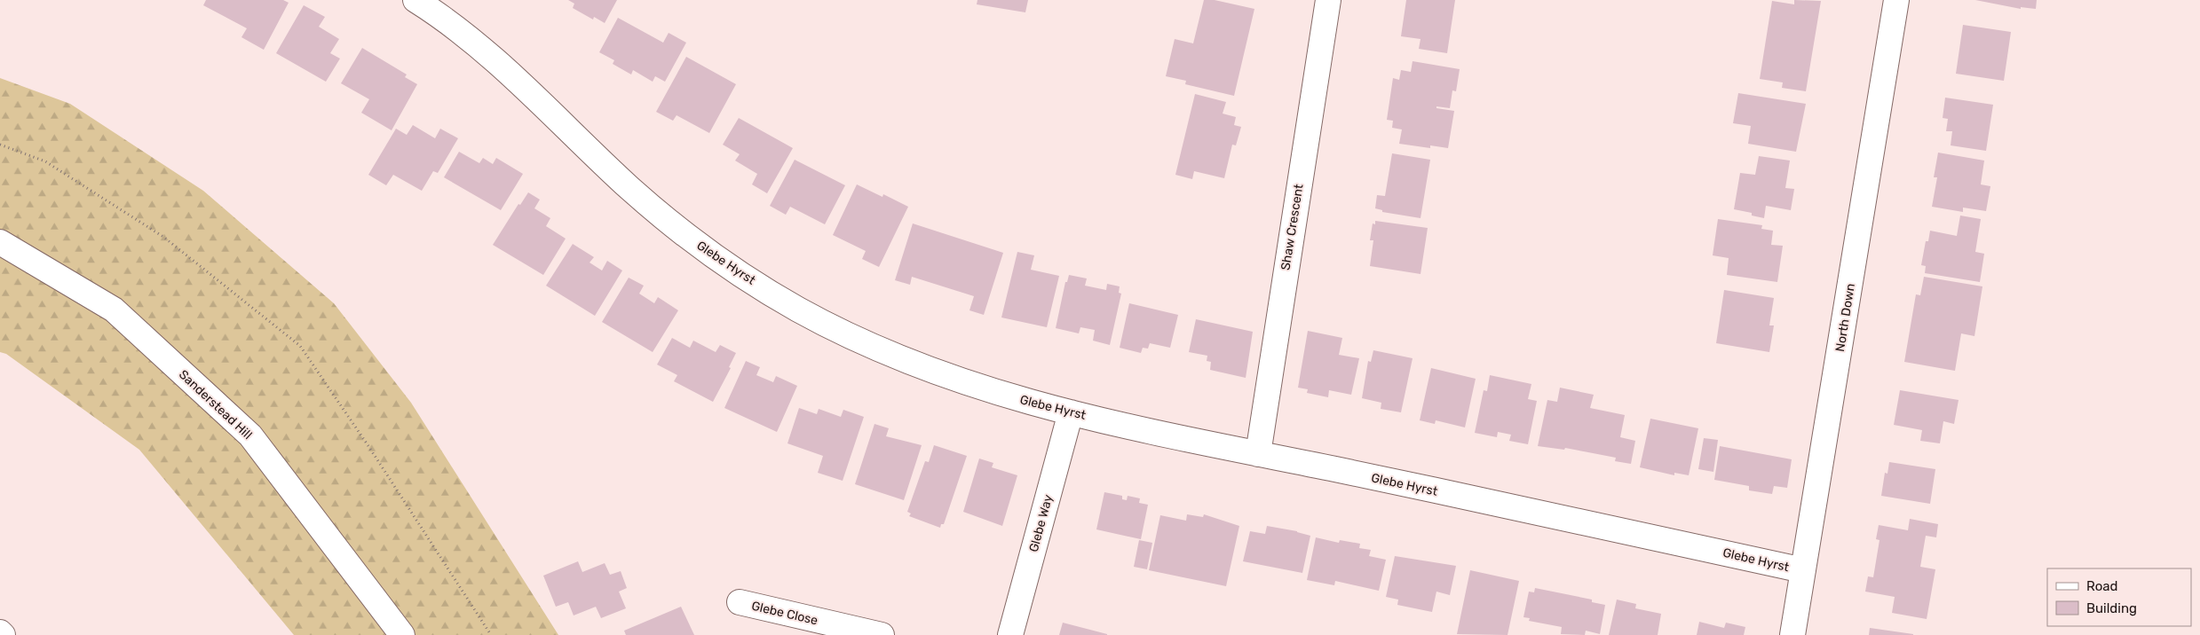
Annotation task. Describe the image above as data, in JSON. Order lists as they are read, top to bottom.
{
  "streets": {
    "street": [
      "Shaw Crescent",
      "Glebe Hyrst",
      "North Down",
      "Sanderstead Hill",
      "Glebe Way",
      "Glebe Close"
    ]
  },
  "crossings": [
    ["Shaw Crescent", "Glebe Hyrst"],
    ["Glebe Hyrst", "North Down"],
    ["Glebe Hyrst", "Glebe Way"]
  ],
  "legend": ["Road", "Building"]
}
